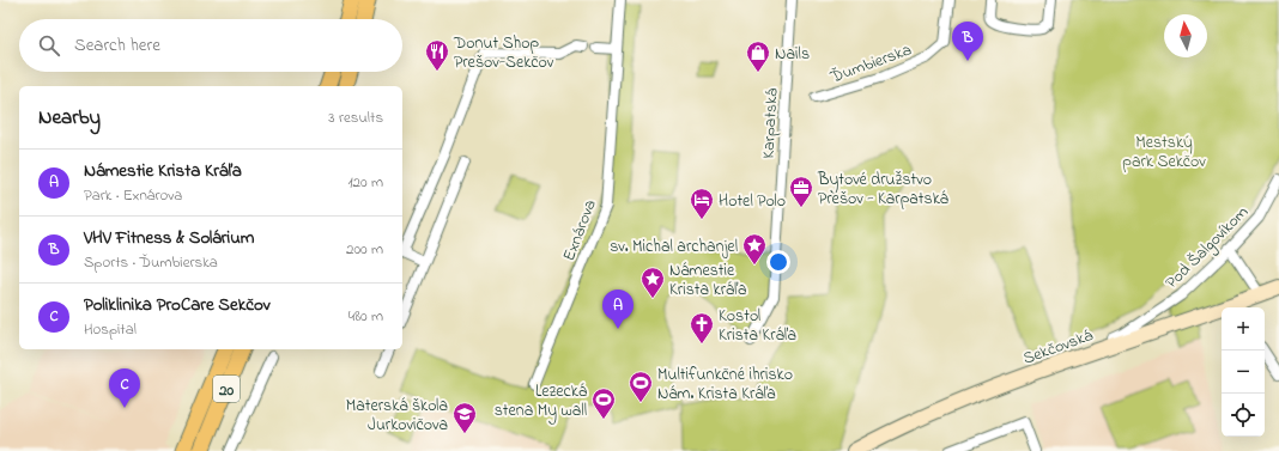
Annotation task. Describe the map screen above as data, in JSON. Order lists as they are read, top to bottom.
{
  "streets": {
    "main road": ["20"],
    "street": [
      "Ďumbierska",
      "Karpatská",
      "Exnárova",
      "Pod Šalgovíkom",
      "Sekčovská"
    ]
  },
  "crossings": [
    ["Pod Šalgovíkom", "Sekčovská"]
  ],
  "parks": ["Mestský park Sekčov"],
  "places": {
    "restaurant": ["Donut Shop Prešov-Sekčov"],
    "shop": ["Nails"],
    "office": ["Bytové družstvo Prešov - Karpatská"],
    "hotel": ["Hotel Polo"],
    "place": ["sv. Michal archanjel", "Námestie Krista kráľa"],
    "church": ["Kostol Krista Kráľa"],
    "sports": ["Multifunkčné ihrisko Nám. Krista Kráľa", "Lezecká stena My wall"],
    "school or university": ["Materská škola Jurkovičova"]
  },
  "north": "top",
  "page": {
    "search": "Search here",
    "pins": ["B", "A", "C"],
    "heading": ["Nearby", "3 results"],
    "list": [
      {
        "mark": "A",
        "name": "Námestie Krista Kráľa",
        "note": "Park · Exnárova",
        "value": "120 m"
      },
      {
        "mark": "B",
        "name": "VHV Fitness & Solárium",
        "note": "Sports · Ďumbierska",
        "value": "200 m"
      },
      {
        "mark": "C",
        "name": "Poliklinika ProCare Sekčov",
        "note": "Hospital",
        "value": "480 m"
      }
    ],
    "map_buttons": ["+", "−"]
  }
}
